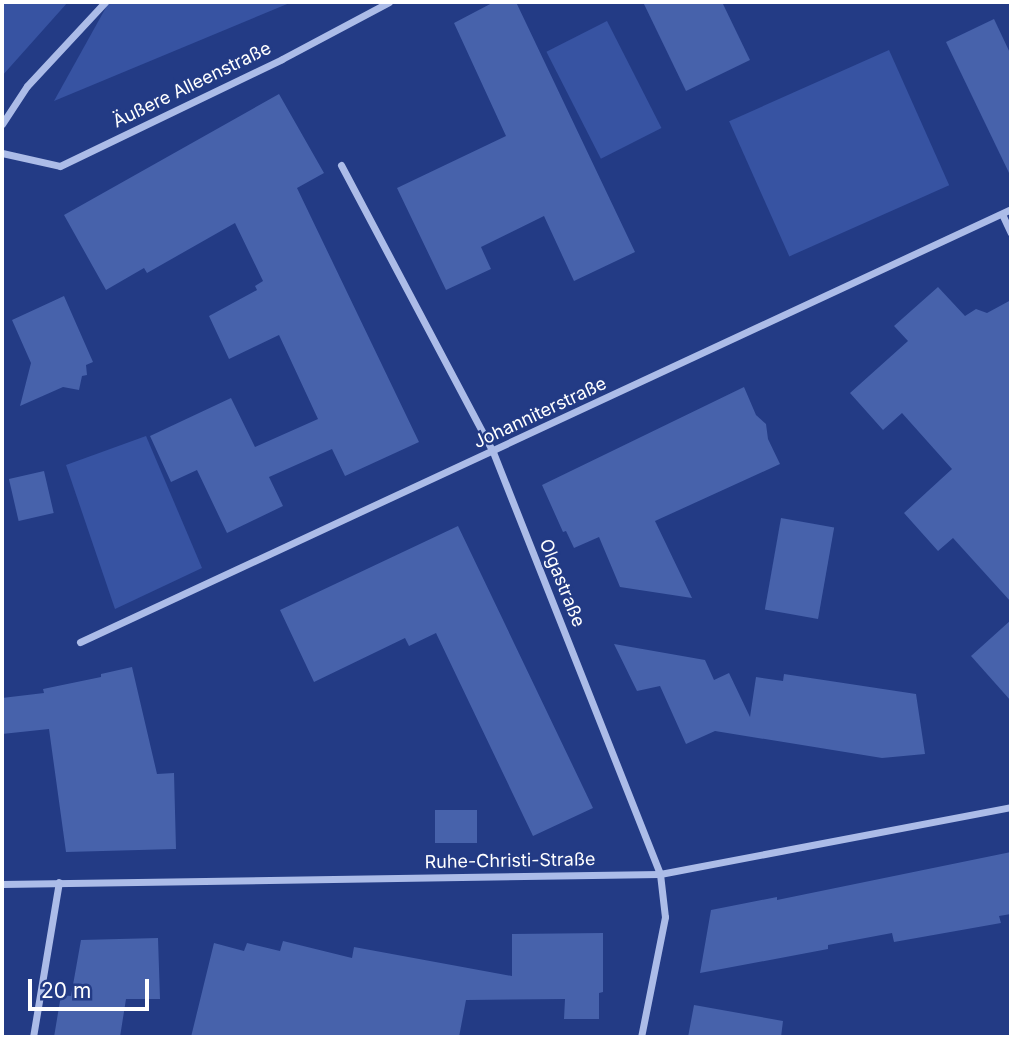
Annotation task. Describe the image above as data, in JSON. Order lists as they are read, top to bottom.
{
  "streets": {
    "street": [
      "Äußere Alleenstraße",
      "Johanniterstraße",
      "Olgastraße",
      "Ruhe-Christi-Straße"
    ]
  },
  "crossings": [
    ["Johanniterstraße", "Olgastraße"],
    ["Olgastraße", "Ruhe-Christi-Straße"]
  ],
  "scale_bar": "20 m"
}
